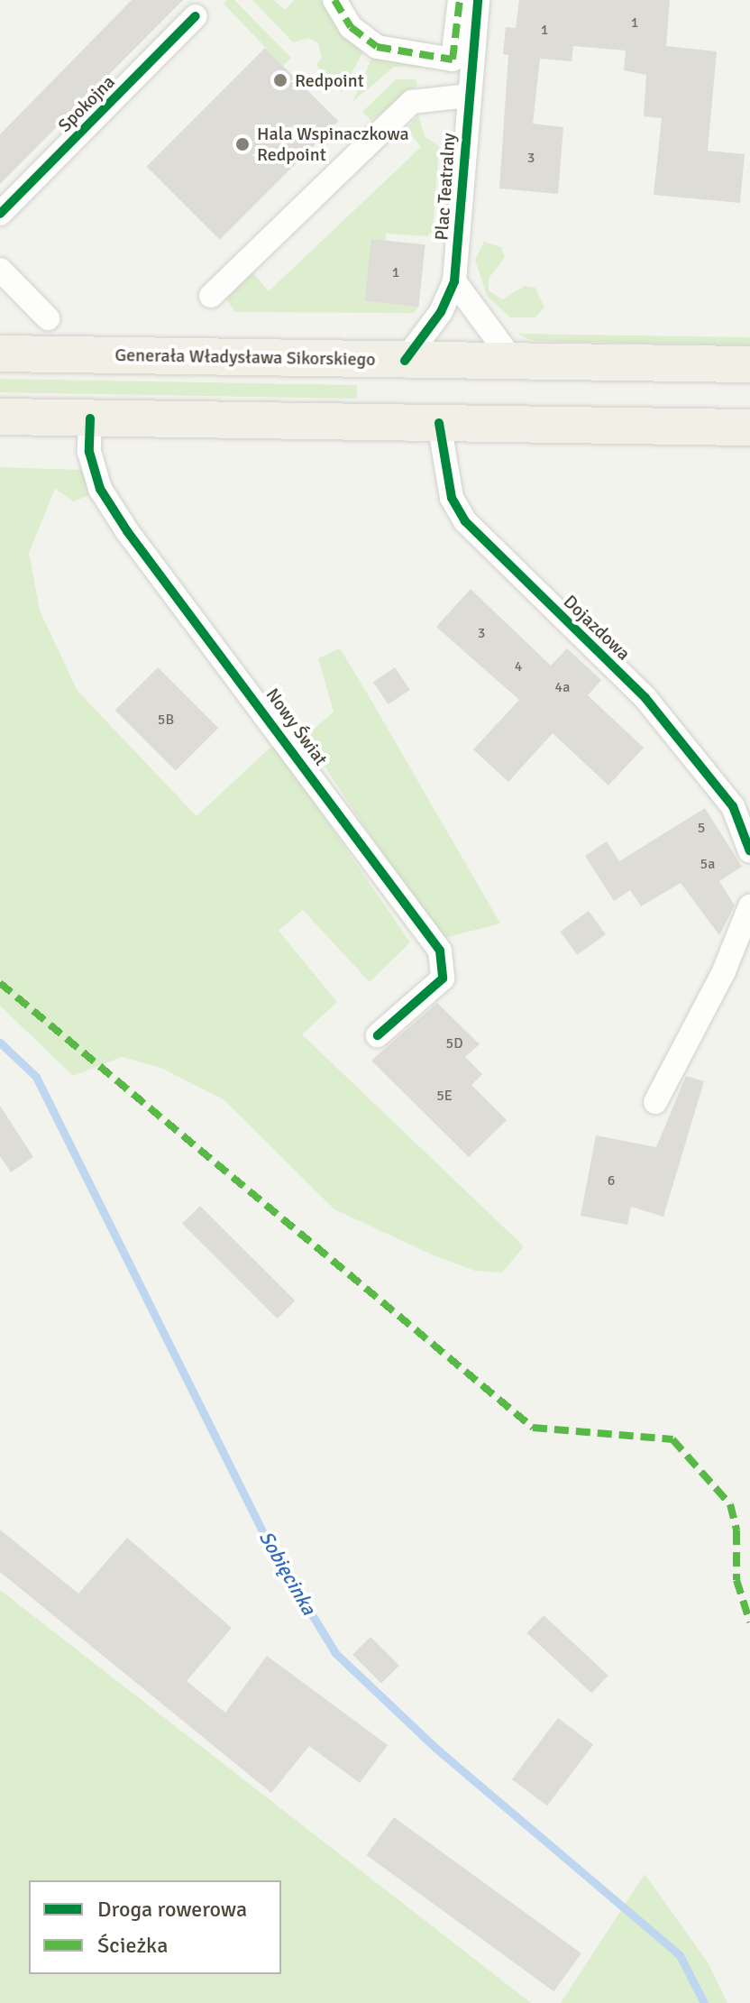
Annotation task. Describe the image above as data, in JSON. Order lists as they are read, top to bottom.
{
  "streets": {
    "main road": ["Generała Władysława Sikorskiego"],
    "street": [
      "Spokojna",
      "Plac Teatralny",
      "Dojazdowa",
      "Nowy Świat"
    ]
  },
  "crossings": [
    ["Plac Teatralny", "Generała Władysława Sikorskiego"]
  ],
  "water": ["Sobięcinka"],
  "places": ["Redpoint", "Hala Wspinaczkowa Redpoint"],
  "house_numbers": [
    "1",
    "1",
    "3",
    "1",
    "3",
    "4",
    "4a",
    "5B",
    "5",
    "5a",
    "5D",
    "5E",
    "6"
  ],
  "legend": ["Droga rowerowa", "Ścieżka"]
}
